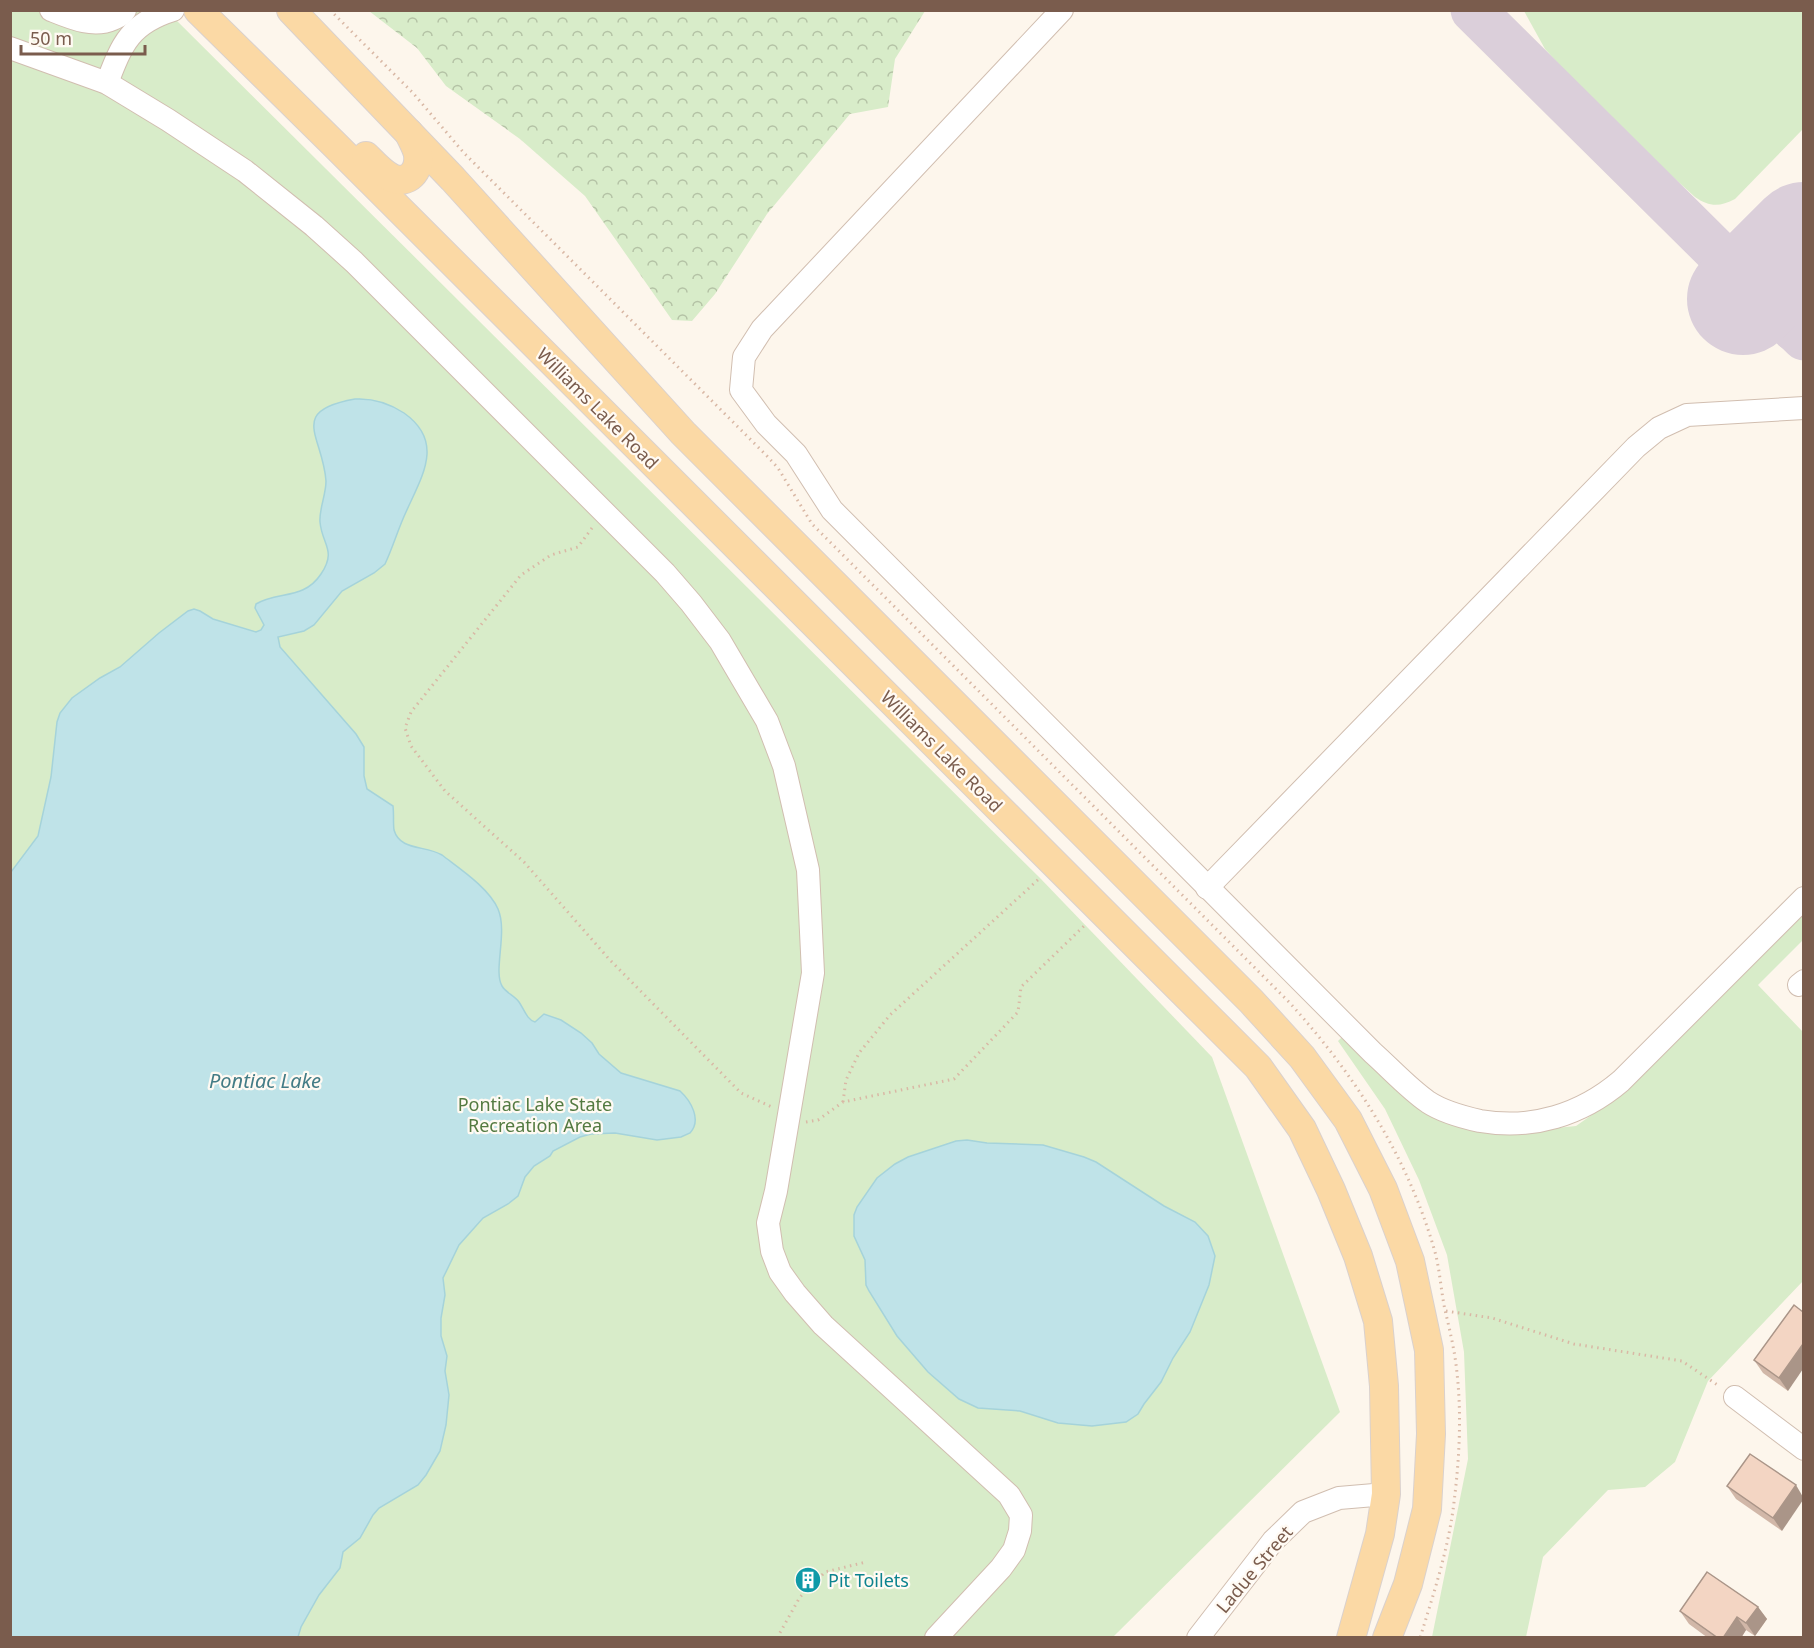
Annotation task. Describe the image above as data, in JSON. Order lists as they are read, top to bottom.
{
  "streets": {
    "main road": ["Williams Lake Road"],
    "street": ["Ladue Street"]
  },
  "crossings": [
    ["Williams Lake Road", "Ladue Street"]
  ],
  "water": ["Pontiac Lake"],
  "parks": ["Pontiac Lake State Recreation Area"],
  "places": {
    "building": ["Pit Toilets"]
  },
  "scale_bar": "50 m"
}
